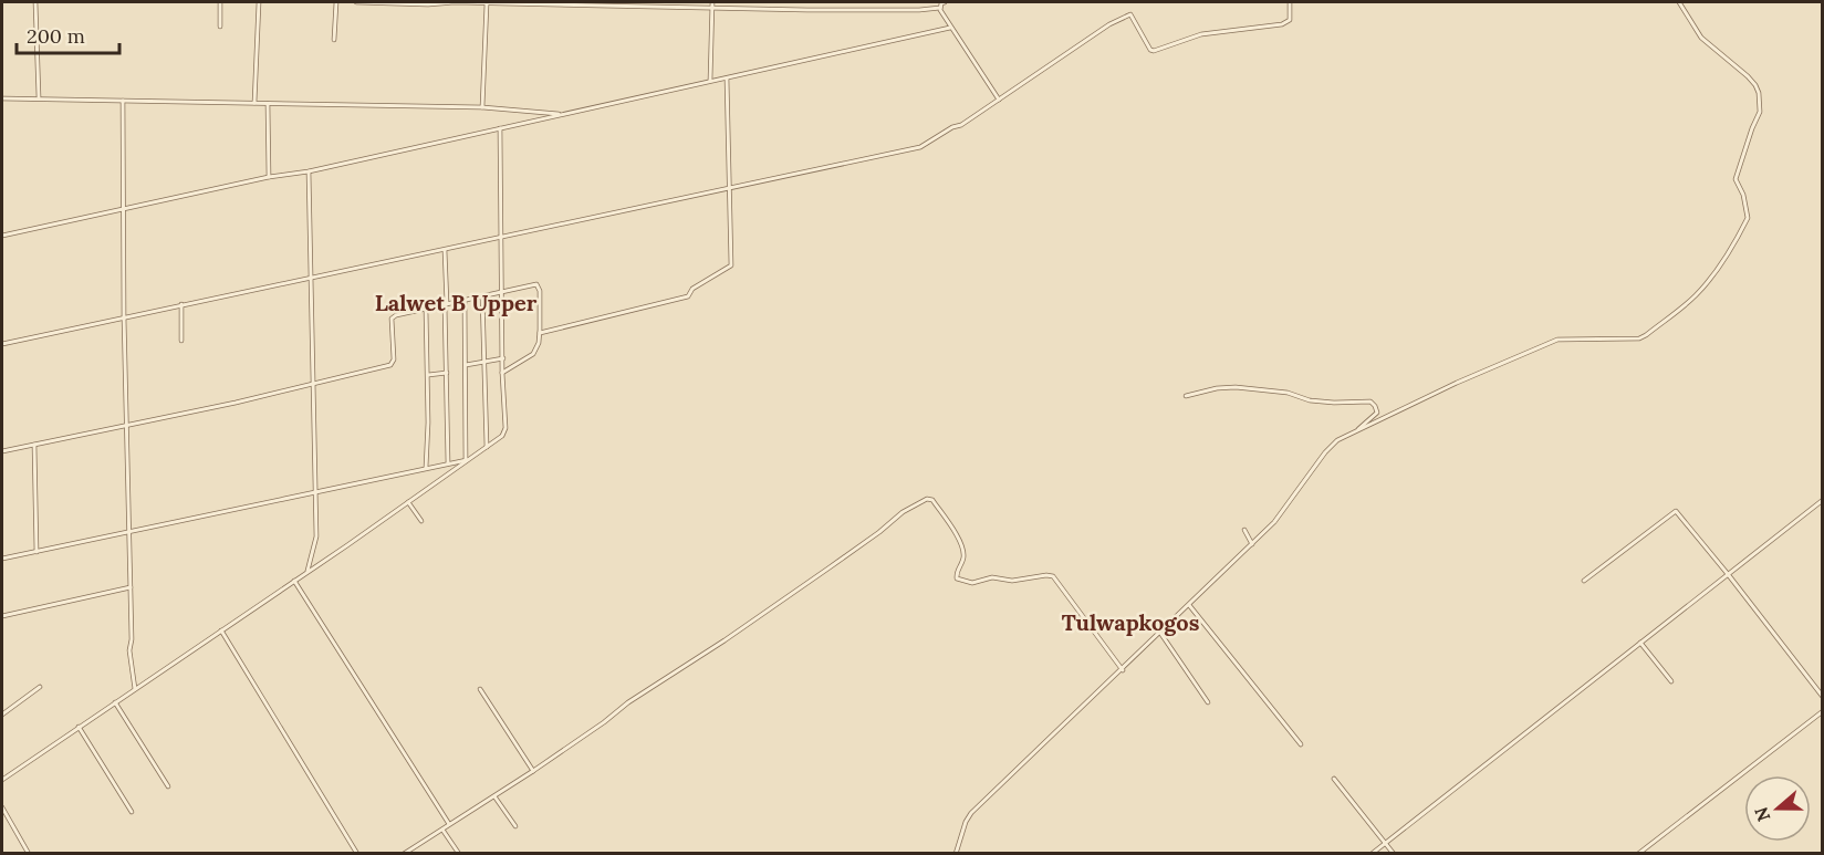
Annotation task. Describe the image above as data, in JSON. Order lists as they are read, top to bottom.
{
  "districts": ["Lalwet B Upper", "Tulwapkogos"],
  "scale_bar": "200 m",
  "north": "left"
}
